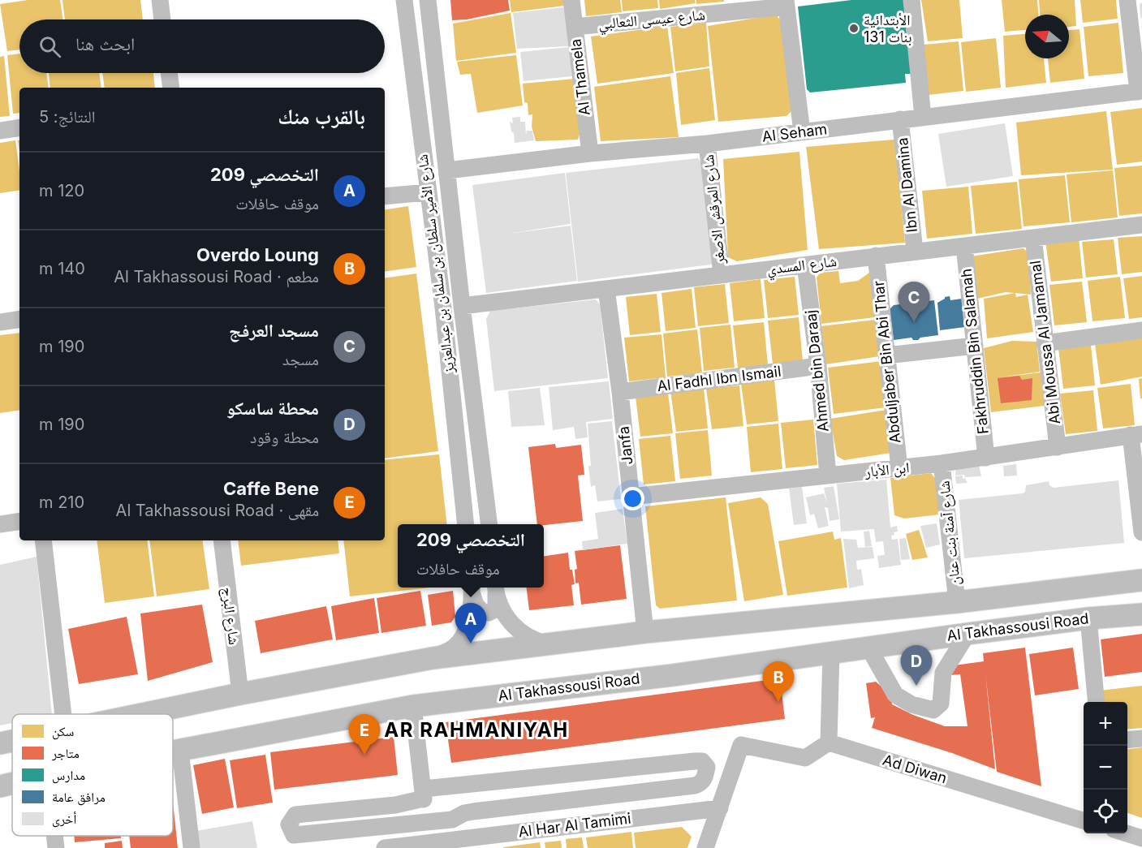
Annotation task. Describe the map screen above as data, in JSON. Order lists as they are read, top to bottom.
{
  "streets": {
    "main road": ["Al Takhassousi Road"],
    "street": [
      "شارع عيسى الثعالبي",
      "Al Thamela",
      "Al Seham",
      "Ibn Al Damina",
      "شارع المرقش الاصغر",
      "شارع الأمير سلطان بن سلمان بن عبدالعزيز",
      "شارع المسدي",
      "Abi Moussa Al Jamamal",
      "Fakhruddin Bin Salamah",
      "Abduljaber Bin Abi Thar",
      "Ahmed bin Daraaj",
      "Al Fadhl Ibn Ismail",
      "Janfa",
      "ابن الأبار",
      "شارع آمنة بنت عنان",
      "شارع البرج",
      "Ad Diwan",
      "Al Har Al Tamimi"
    ]
  },
  "crossings": [
    ["شارع عيسى الثعالبي", "Al Thamela"],
    ["Al Thamela", "Al Seham"],
    ["Al Seham", "Ibn Al Damina"],
    ["Al Seham", "شارع المرقش الاصغر"],
    ["Al Seham", "شارع الأمير سلطان بن سلمان بن عبدالعزيز"],
    ["Ibn Al Damina", "شارع المسدي"],
    ["شارع المرقش الاصغر", "شارع المسدي"],
    ["شارع الأمير سلطان بن سلمان بن عبدالعزيز", "شارع المسدي"],
    ["شارع المسدي", "Abi Moussa Al Jamamal"],
    ["شارع المسدي", "Fakhruddin Bin Salamah"],
    ["شارع المسدي", "Abduljaber Bin Abi Thar"],
    ["شارع المسدي", "Ahmed bin Daraaj"],
    ["شارع المسدي", "Janfa"],
    ["Abi Moussa Al Jamamal", "ابن الأبار"],
    ["Fakhruddin Bin Salamah", "ابن الأبار"],
    ["Abduljaber Bin Abi Thar", "ابن الأبار"],
    ["Ahmed bin Daraaj", "Al Fadhl Ibn Ismail"],
    ["Ahmed bin Daraaj", "ابن الأبار"],
    ["Al Fadhl Ibn Ismail", "Janfa"],
    ["Janfa", "ابن الأبار"],
    ["ابن الأبار", "شارع آمنة بنت عنان"]
  ],
  "districts": ["AR RAHMANIYAH"],
  "places": ["الأبتدائية 131 بنات"],
  "legend": [
    "سكن",
    "متاجر",
    "مدارس",
    "مرافق عامة",
    "أخرى"
  ],
  "north": "left",
  "page": {
    "search": "ابحث هنا",
    "heading": ["بالقرب منك", "النتائج: 5"],
    "list": [
      {
        "mark": "A",
        "name": "التخصصي 209",
        "note": "موقف حافلات",
        "value": "120 m"
      },
      {
        "mark": "B",
        "name": "Overdo Loung",
        "note": "مطعم · Al Takhassousi Road",
        "value": "140 m"
      },
      {
        "mark": "C",
        "name": "مسجد العرفج",
        "note": "مسجد",
        "value": "190 m"
      },
      {
        "mark": "D",
        "name": "محطة ساسكو",
        "note": "محطة وقود",
        "value": "190 m"
      },
      {
        "mark": "E",
        "name": "Caffe Bene",
        "note": "مقهى · Al Takhassousi Road",
        "value": "210 m"
      }
    ],
    "pins": [
      "C",
      "A",
      "D",
      "B",
      "E"
    ],
    "popup": ["التخصصي 209", "موقف حافلات"],
    "map_buttons": ["+", "−"]
  }
}
